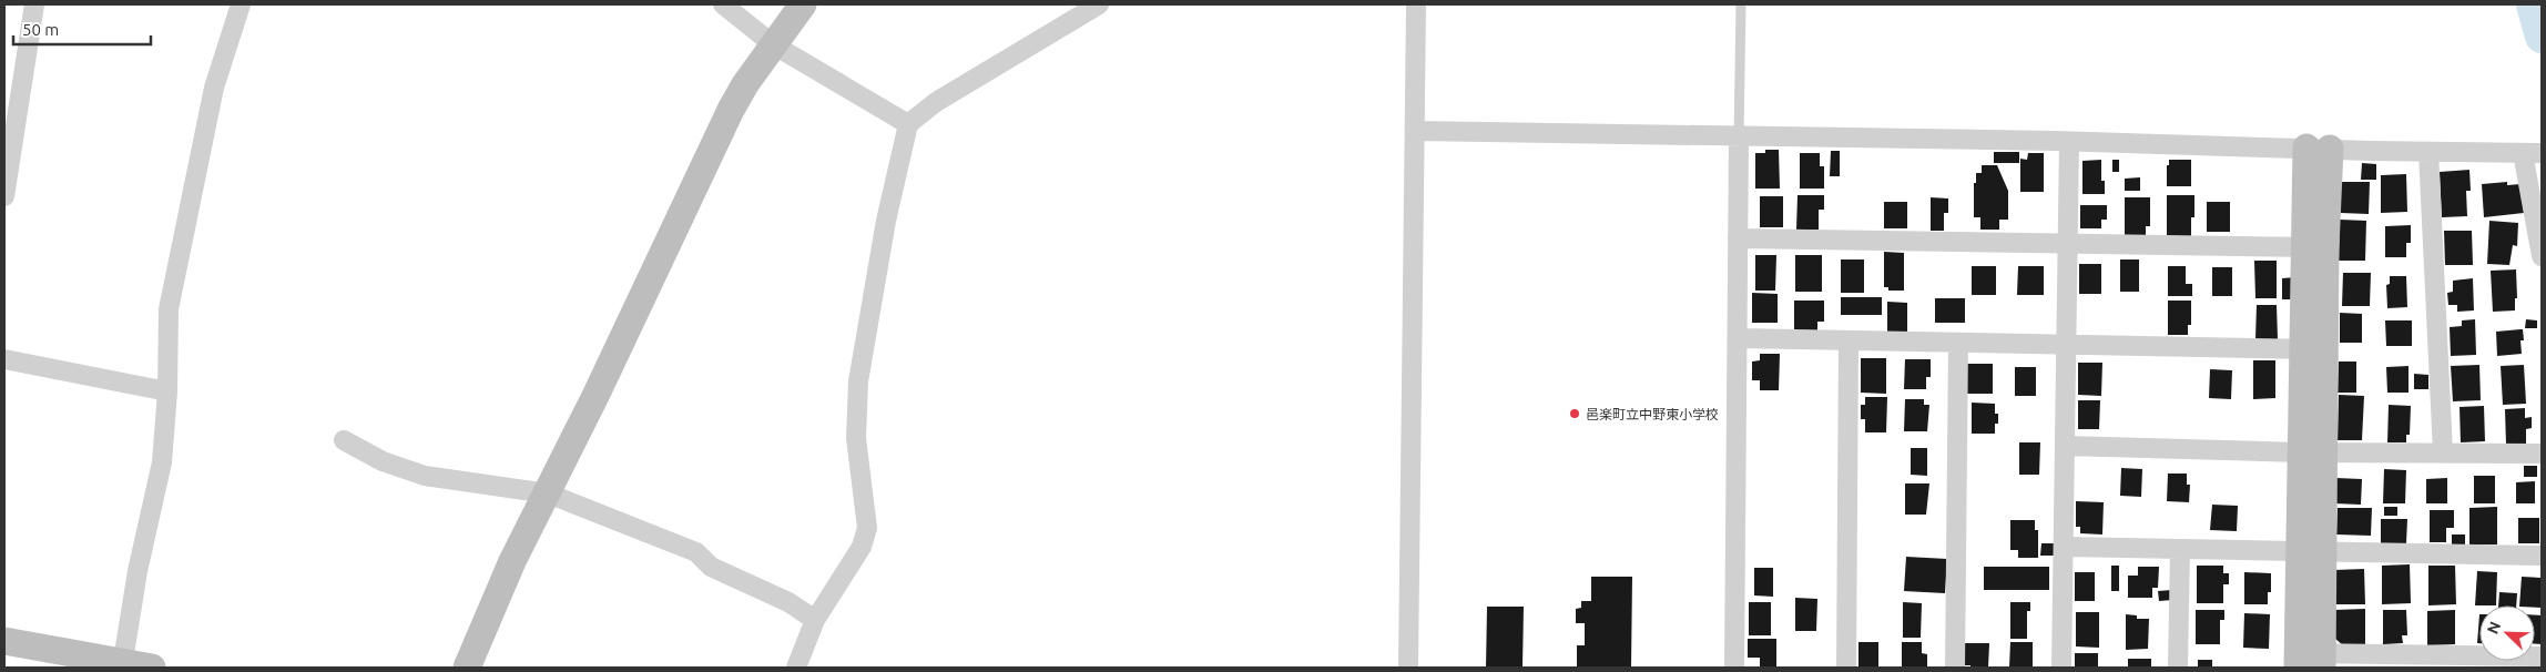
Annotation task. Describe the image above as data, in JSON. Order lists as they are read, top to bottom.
{
  "places": ["邑楽町立中野東小学校"],
  "scale_bar": "50 m",
  "north": "top left"
}
